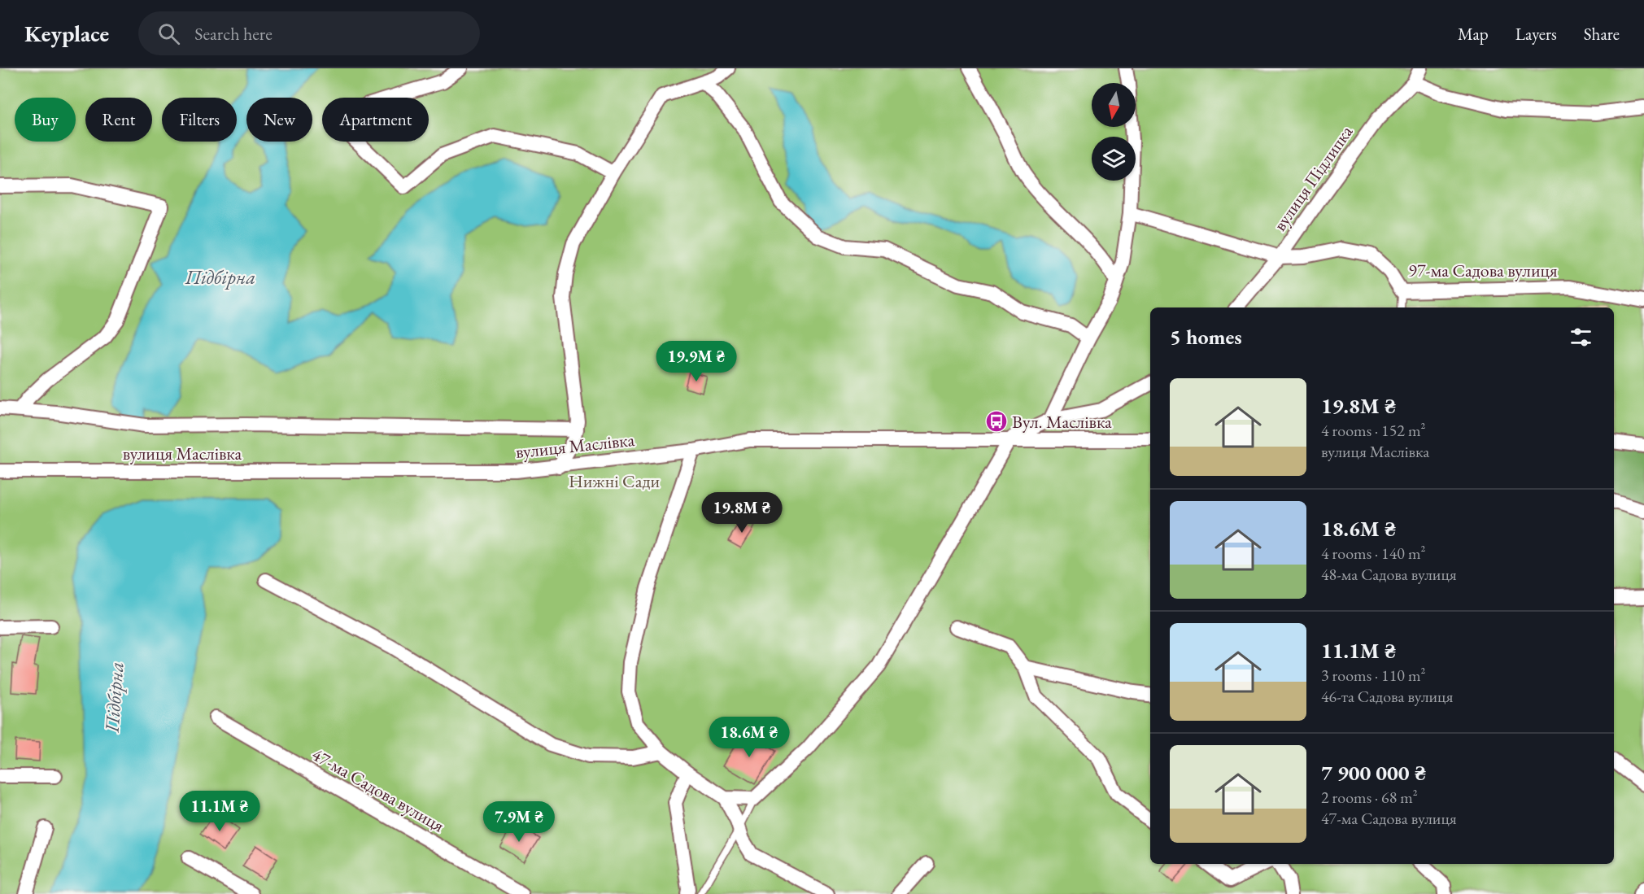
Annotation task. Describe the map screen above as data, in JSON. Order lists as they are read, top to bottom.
{
  "streets": {
    "street": [
      "вулиця Підлипка",
      "97-ма Садова вулиця",
      "вулиця Маслівка",
      "47-ма Садова вулиця"
    ]
  },
  "crossings": [
    ["вулиця Підлипка", "97-ма Садова вулиця"]
  ],
  "water": ["Підбірна"],
  "parks": ["Нижні Сади"],
  "places": {
    "bus stop": ["Вул. Маслівка"]
  },
  "north": "bottom",
  "page": {
    "header": "Keyplace",
    "search": "Search here",
    "nav": ["Map", "Layers", "Share"],
    "chip": [
      "Buy",
      "Rent",
      "Filters",
      "New",
      "Apartment"
    ],
    "heading": "5 homes",
    "price": [
      "19.9M ₴",
      "19.8M ₴",
      "18.6M ₴",
      "11.1M ₴",
      "7.9M ₴"
    ],
    "list": [
      {
        "name": "19.8M ₴",
        "note": "4 rooms · 152 m² · вулиця Маслівка"
      },
      {
        "name": "18.6M ₴",
        "note": "4 rooms · 140 m² · 48-ма Садова вулиця"
      },
      {
        "name": "11.1M ₴",
        "note": "3 rooms · 110 m² · 46-та Садова вулиця"
      },
      {
        "name": "7 900 000 ₴",
        "note": "2 rooms · 68 m² · 47-ма Садова вулиця"
      }
    ]
  }
}
